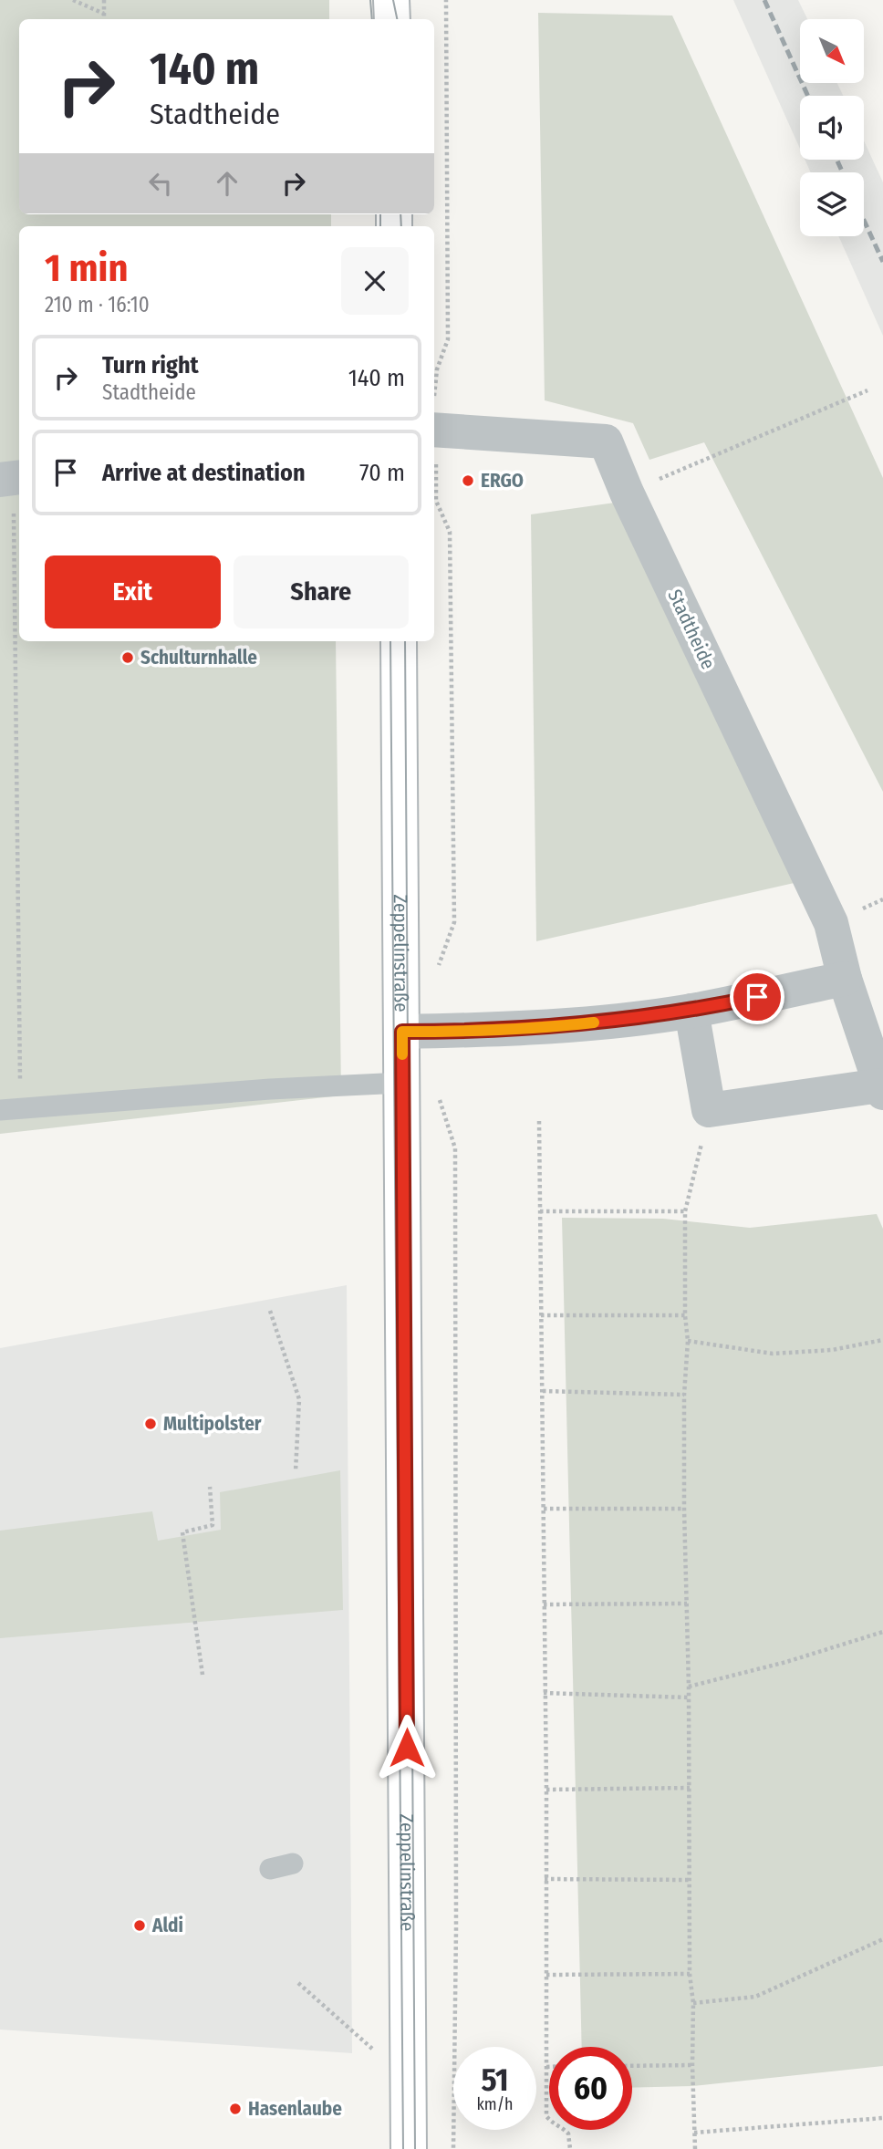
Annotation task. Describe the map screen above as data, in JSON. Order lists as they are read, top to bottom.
{
  "streets": {
    "main road": ["Zeppelinstraße"],
    "street": ["Stadtheide"]
  },
  "places": [
    "ERGO",
    "Schulturnhalle",
    "Multipolster",
    "Aldi",
    "Hasenlaube"
  ],
  "north": "bottom right",
  "page": {
    "turn": ["140 m", "Stadtheide"],
    "heading": ["1 min", "210 m · 16:10"],
    "list": [
      {
        "name": "Turn right",
        "note": "Stadtheide",
        "value": "140 m"
      },
      {
        "name": "Arrive at destination",
        "value": "70 m"
      }
    ],
    "buttons": ["Exit", "Share"],
    "speed": "51 km/h",
    "limit": "60"
  }
}
